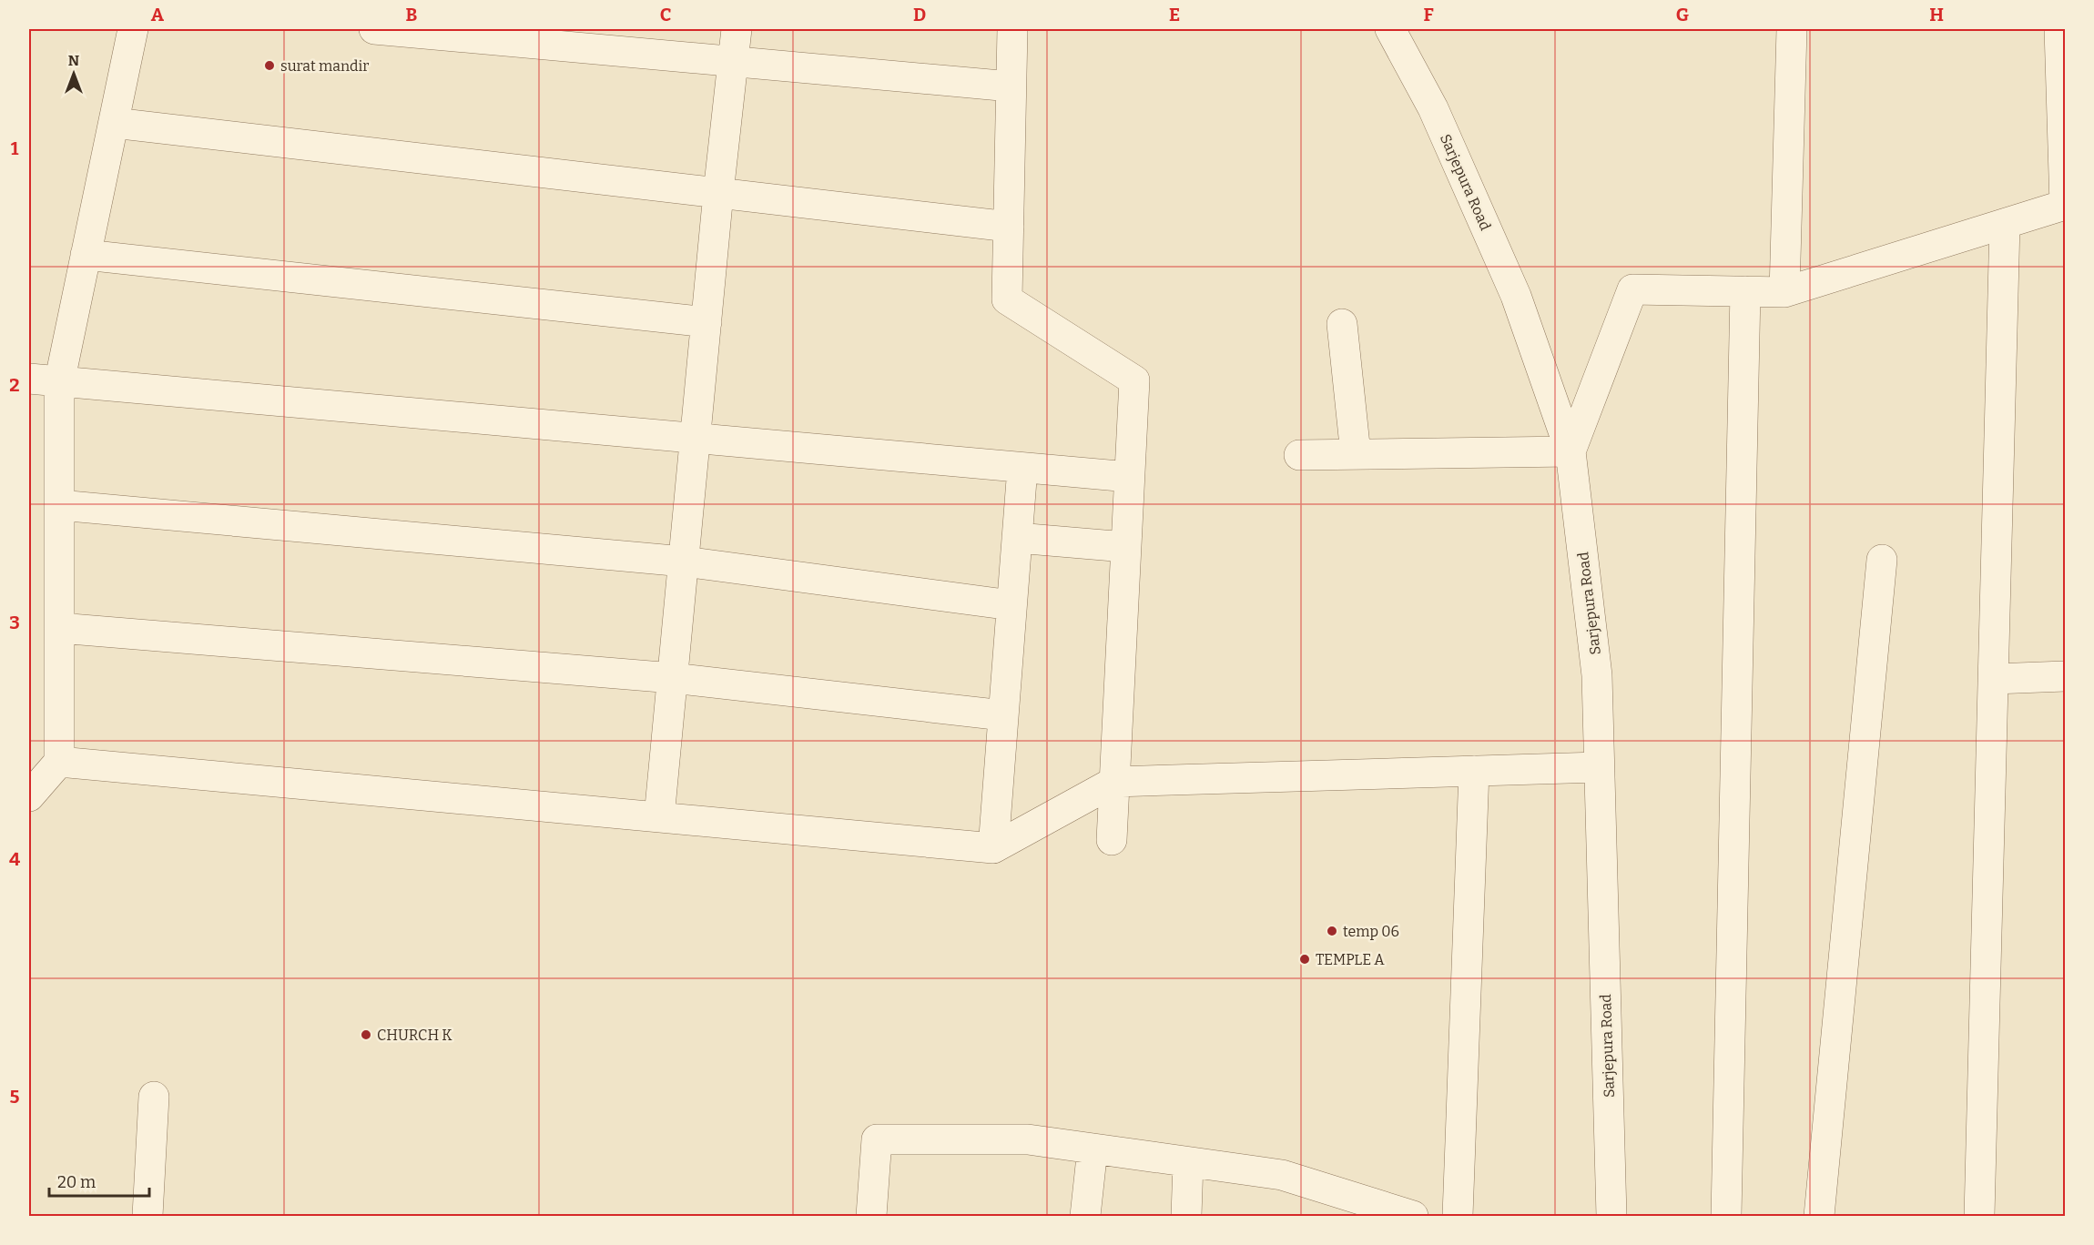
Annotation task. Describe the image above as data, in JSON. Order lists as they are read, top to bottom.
{
  "streets": {
    "street": ["Sarjepura Road"]
  },
  "places": [
    "surat mandir",
    "temp 06",
    "TEMPLE A",
    "CHURCH K"
  ],
  "scale_bar": "20 m",
  "north": "top",
  "grid": {
    "columns": [
      "A",
      "B",
      "C",
      "D",
      "E",
      "F",
      "G",
      "H"
    ],
    "rows": [
      "1",
      "2",
      "3",
      "4",
      "5"
    ]
  }
}
